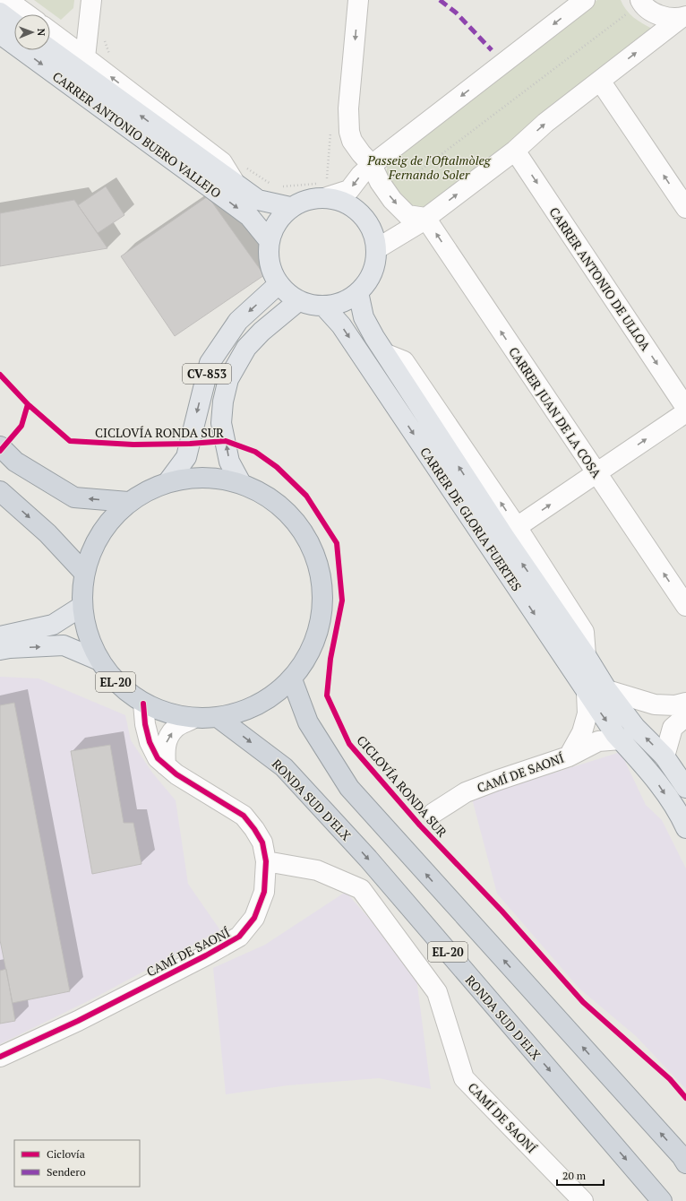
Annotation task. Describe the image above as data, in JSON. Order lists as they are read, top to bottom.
{
  "streets": {
    "highway": ["EL-20", "RONDA SUD D'ELX"],
    "main road": ["CARRER ANTONIO BUERO VALLEJO", "CV-853", "CARRER DE GLORIA FUERTES"],
    "street": ["CARRER ANTONIO DE ULLOA", "CARRER JUAN DE LA COSA", "CAMÍ DE SAONÍ"],
    "cycle path": ["CICLOVÍA RONDA SUR"]
  },
  "crossings": [
    ["CARRER ANTONIO BUERO VALLEJO", "CV-853"],
    ["CARRER ANTONIO BUERO VALLEJO", "CARRER DE GLORIA FUERTES"],
    ["CV-853", "CARRER DE GLORIA FUERTES"],
    ["CV-853", "EL-20"],
    ["CARRER DE GLORIA FUERTES", "CAMÍ DE SAONÍ"],
    ["EL-20", "CAMÍ DE SAONÍ"],
    ["EL-20", "RONDA SUD D'ELX"]
  ],
  "one_way": ["CARRER JUAN DE LA COSA"],
  "parks": ["Passeig de l'Oftalmòleg Fernando Soler"],
  "legend": ["Ciclovía", "Sendero"],
  "scale_bar": "20 m",
  "north": "right"
}
